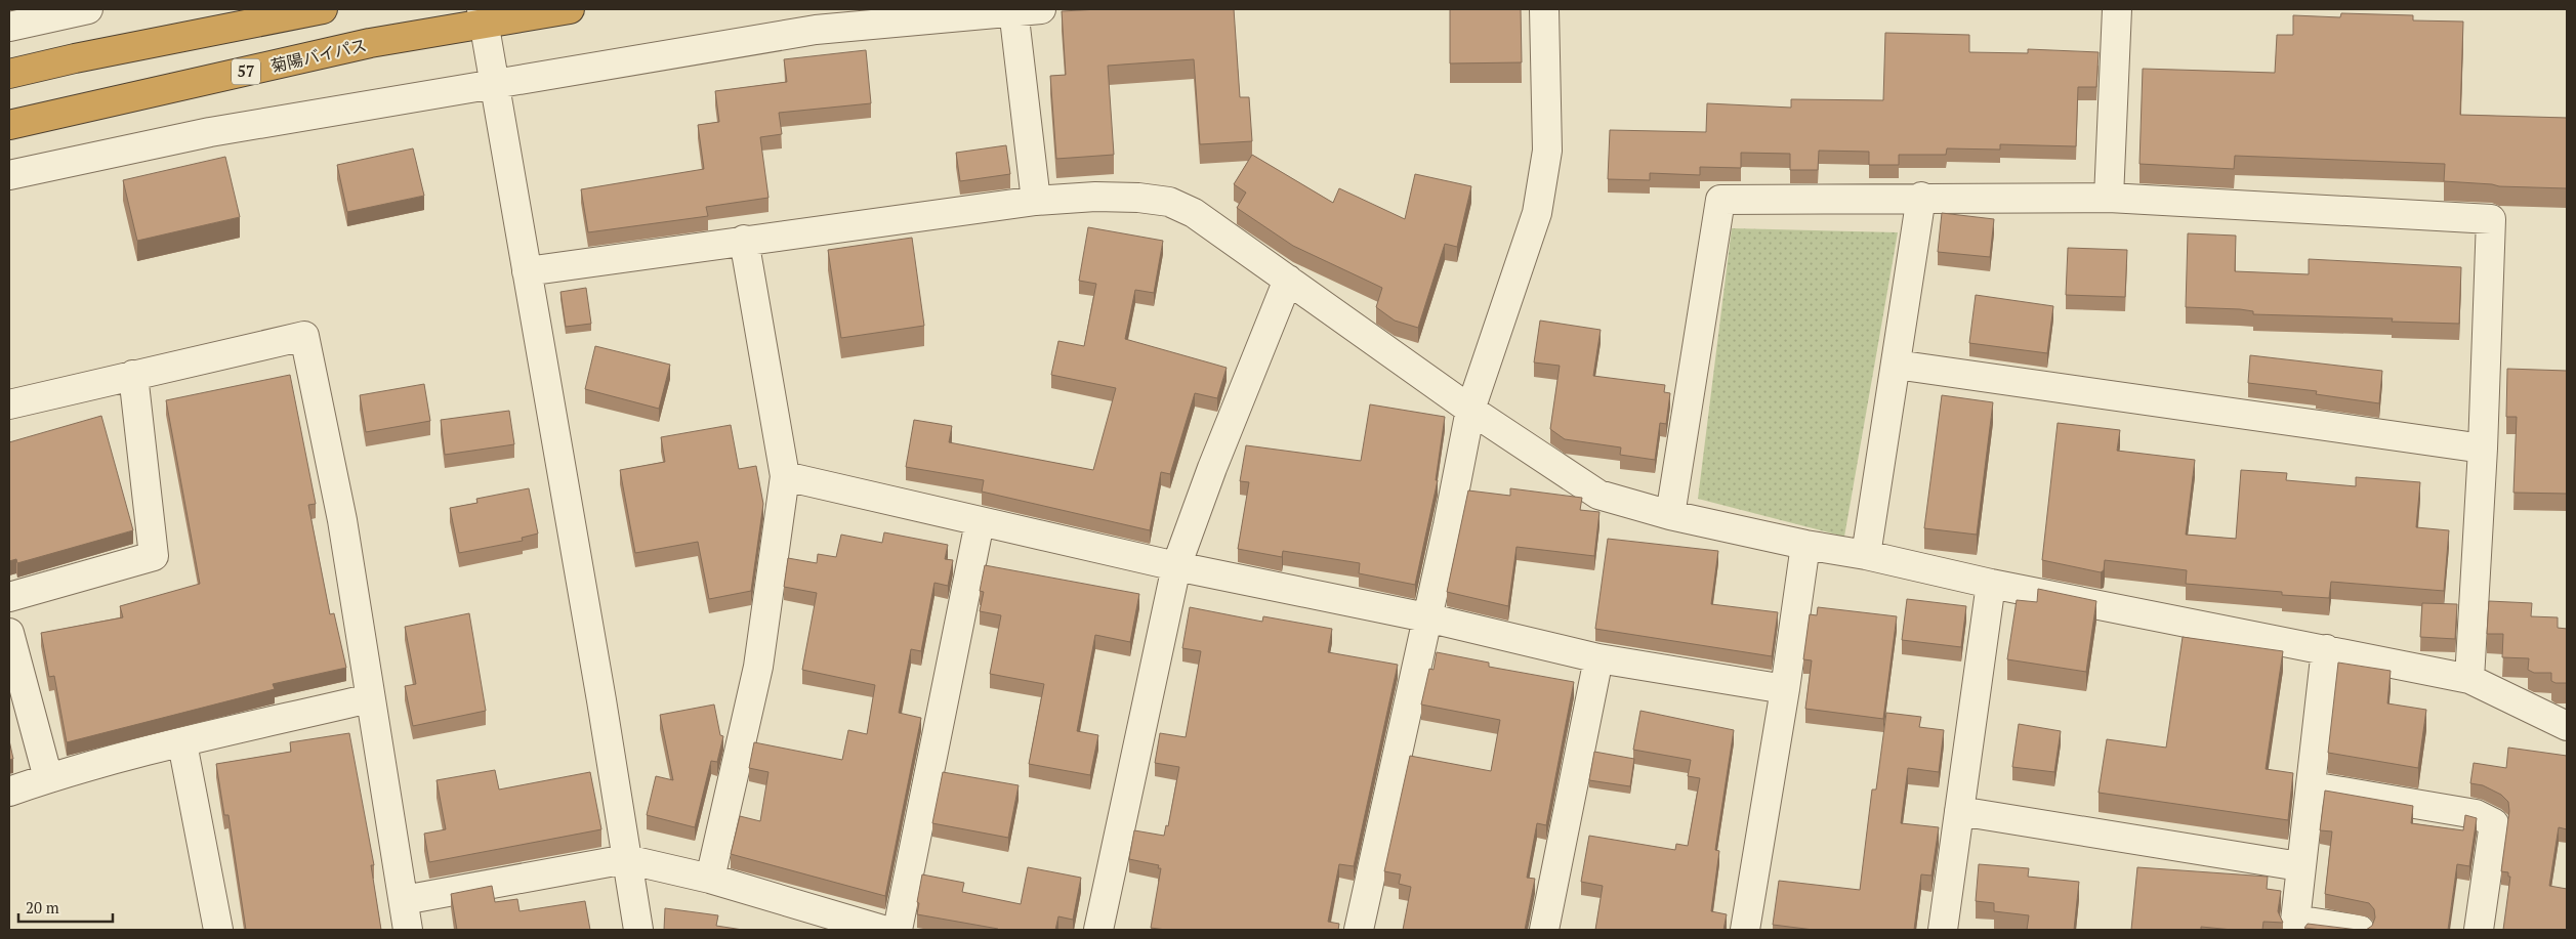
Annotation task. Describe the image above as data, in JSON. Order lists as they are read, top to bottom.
{
  "streets": {
    "highway": ["菊陽バイパス", "57"]
  },
  "scale_bar": "20 m"
}
